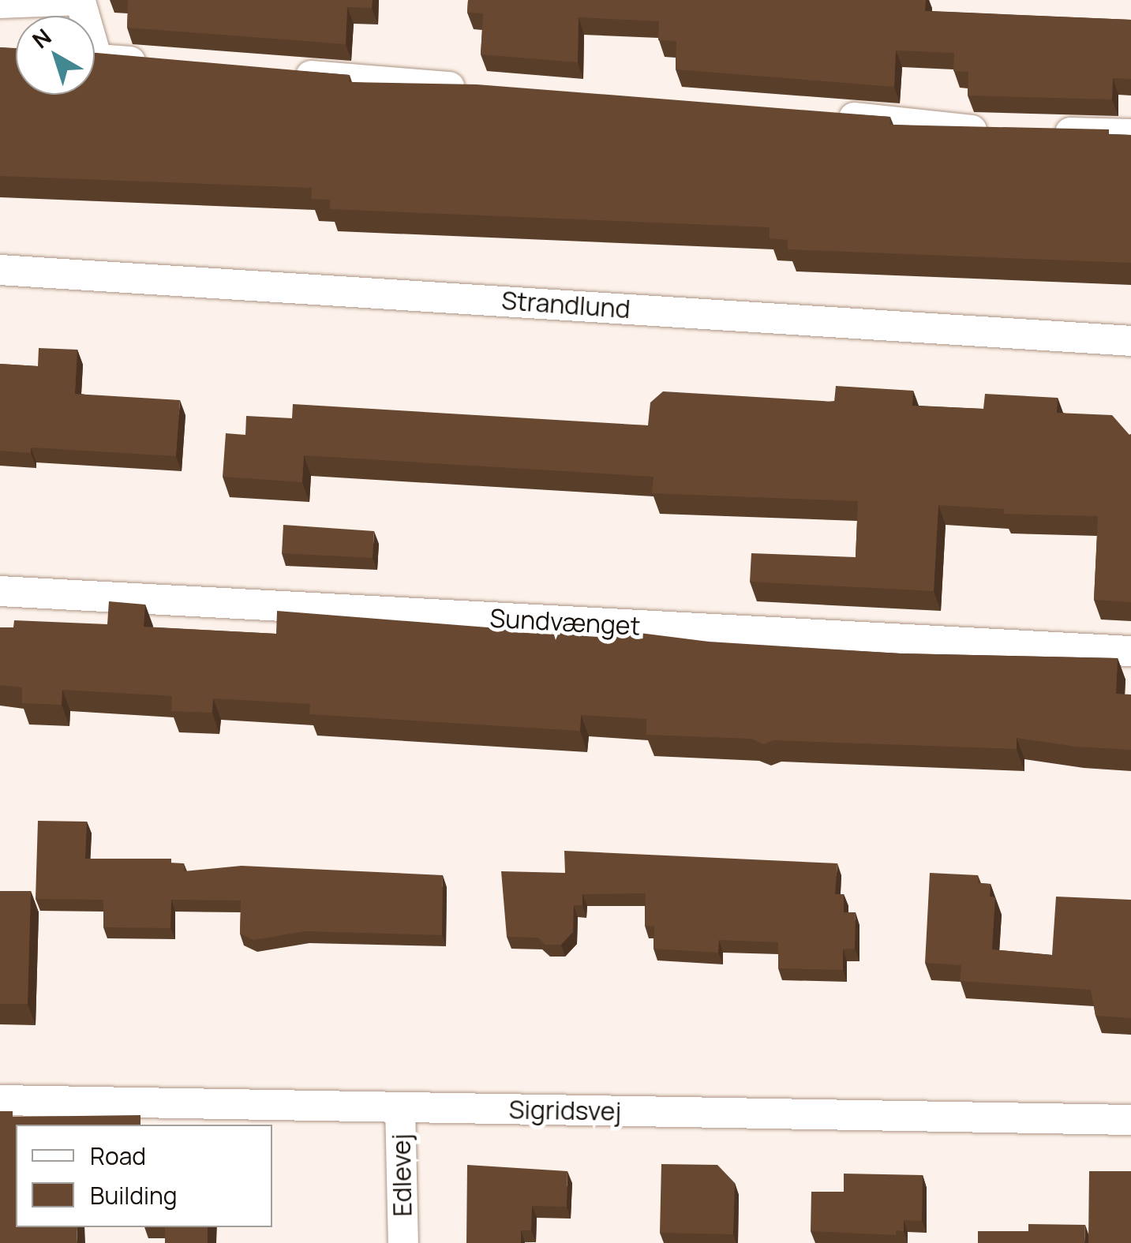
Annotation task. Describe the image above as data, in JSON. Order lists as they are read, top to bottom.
{
  "streets": {
    "street": [
      "Strandlund",
      "Sundvænget",
      "Sigridsvej",
      "Edlevej"
    ]
  },
  "crossings": [
    ["Sigridsvej", "Edlevej"]
  ],
  "legend": ["Road", "Building"],
  "north": "top left"
}
